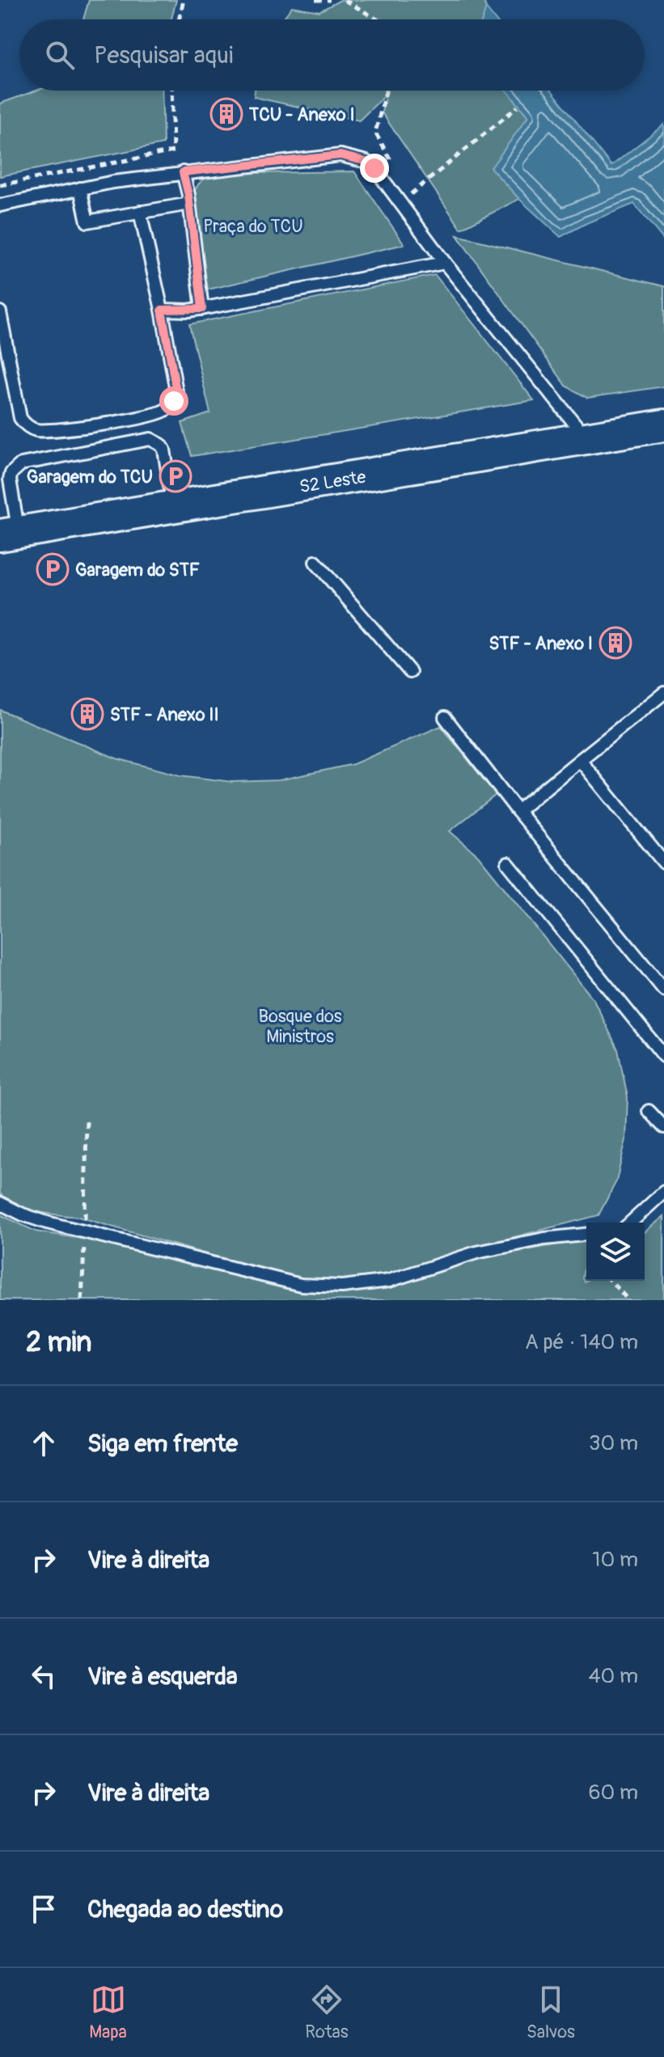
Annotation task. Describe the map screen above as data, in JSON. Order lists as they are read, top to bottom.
{
  "streets": {
    "main road": ["S2 Leste"]
  },
  "parks": ["Praça do TCU", "Bosque dos Ministros"],
  "places": {
    "building": ["TCU - Anexo I", "STF - Anexo I", "STF - Anexo II"],
    "parking": ["Garagem do TCU", "Garagem do STF"]
  },
  "page": {
    "search": "Pesquisar aqui",
    "heading": ["2 min", "A pé · 140 m"],
    "list": [
      ["Siga em frente", "30 m"],
      ["Vire à direita", "10 m"],
      ["Vire à esquerda", "40 m"],
      ["Vire à direita", "60 m"],
      "Chegada ao destino"
    ],
    "nav": ["Mapa", "Rotas", "Salvos"]
  }
}
